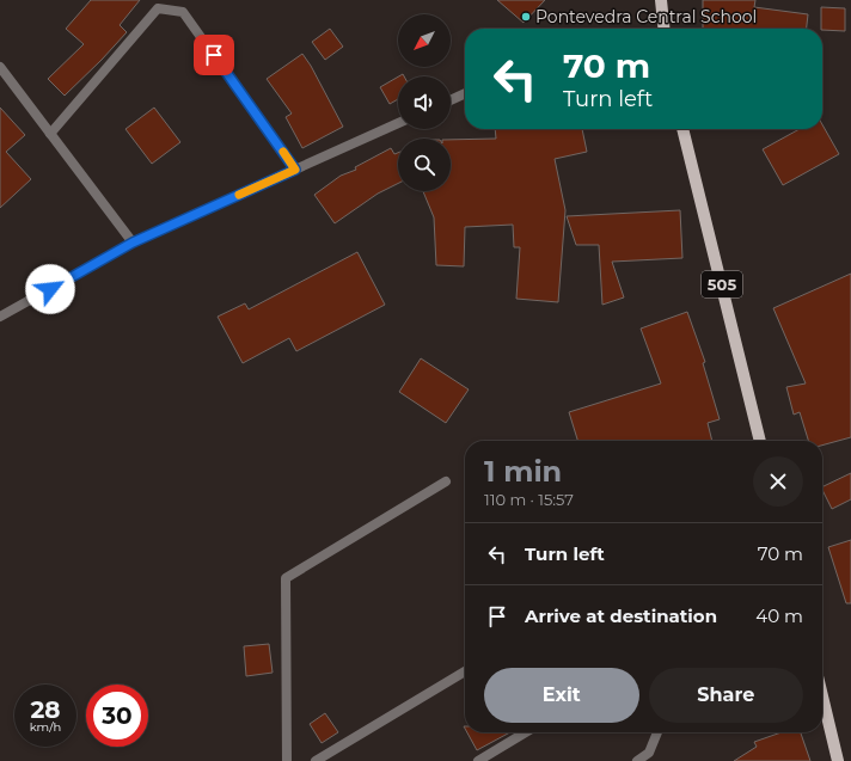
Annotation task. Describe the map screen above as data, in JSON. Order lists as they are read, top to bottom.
{
  "streets": {
    "main road": ["505"]
  },
  "places": ["Pontevedra Central School"],
  "north": "bottom left",
  "page": {
    "turn": ["70 m", "Turn left"],
    "heading": ["1 min", "110 m · 15:57"],
    "list": [
      {
        "name": "Turn left",
        "value": "70 m"
      },
      {
        "name": "Arrive at destination",
        "value": "40 m"
      }
    ],
    "buttons": ["Exit", "Share"],
    "speed": "28 km/h",
    "limit": "30"
  }
}
